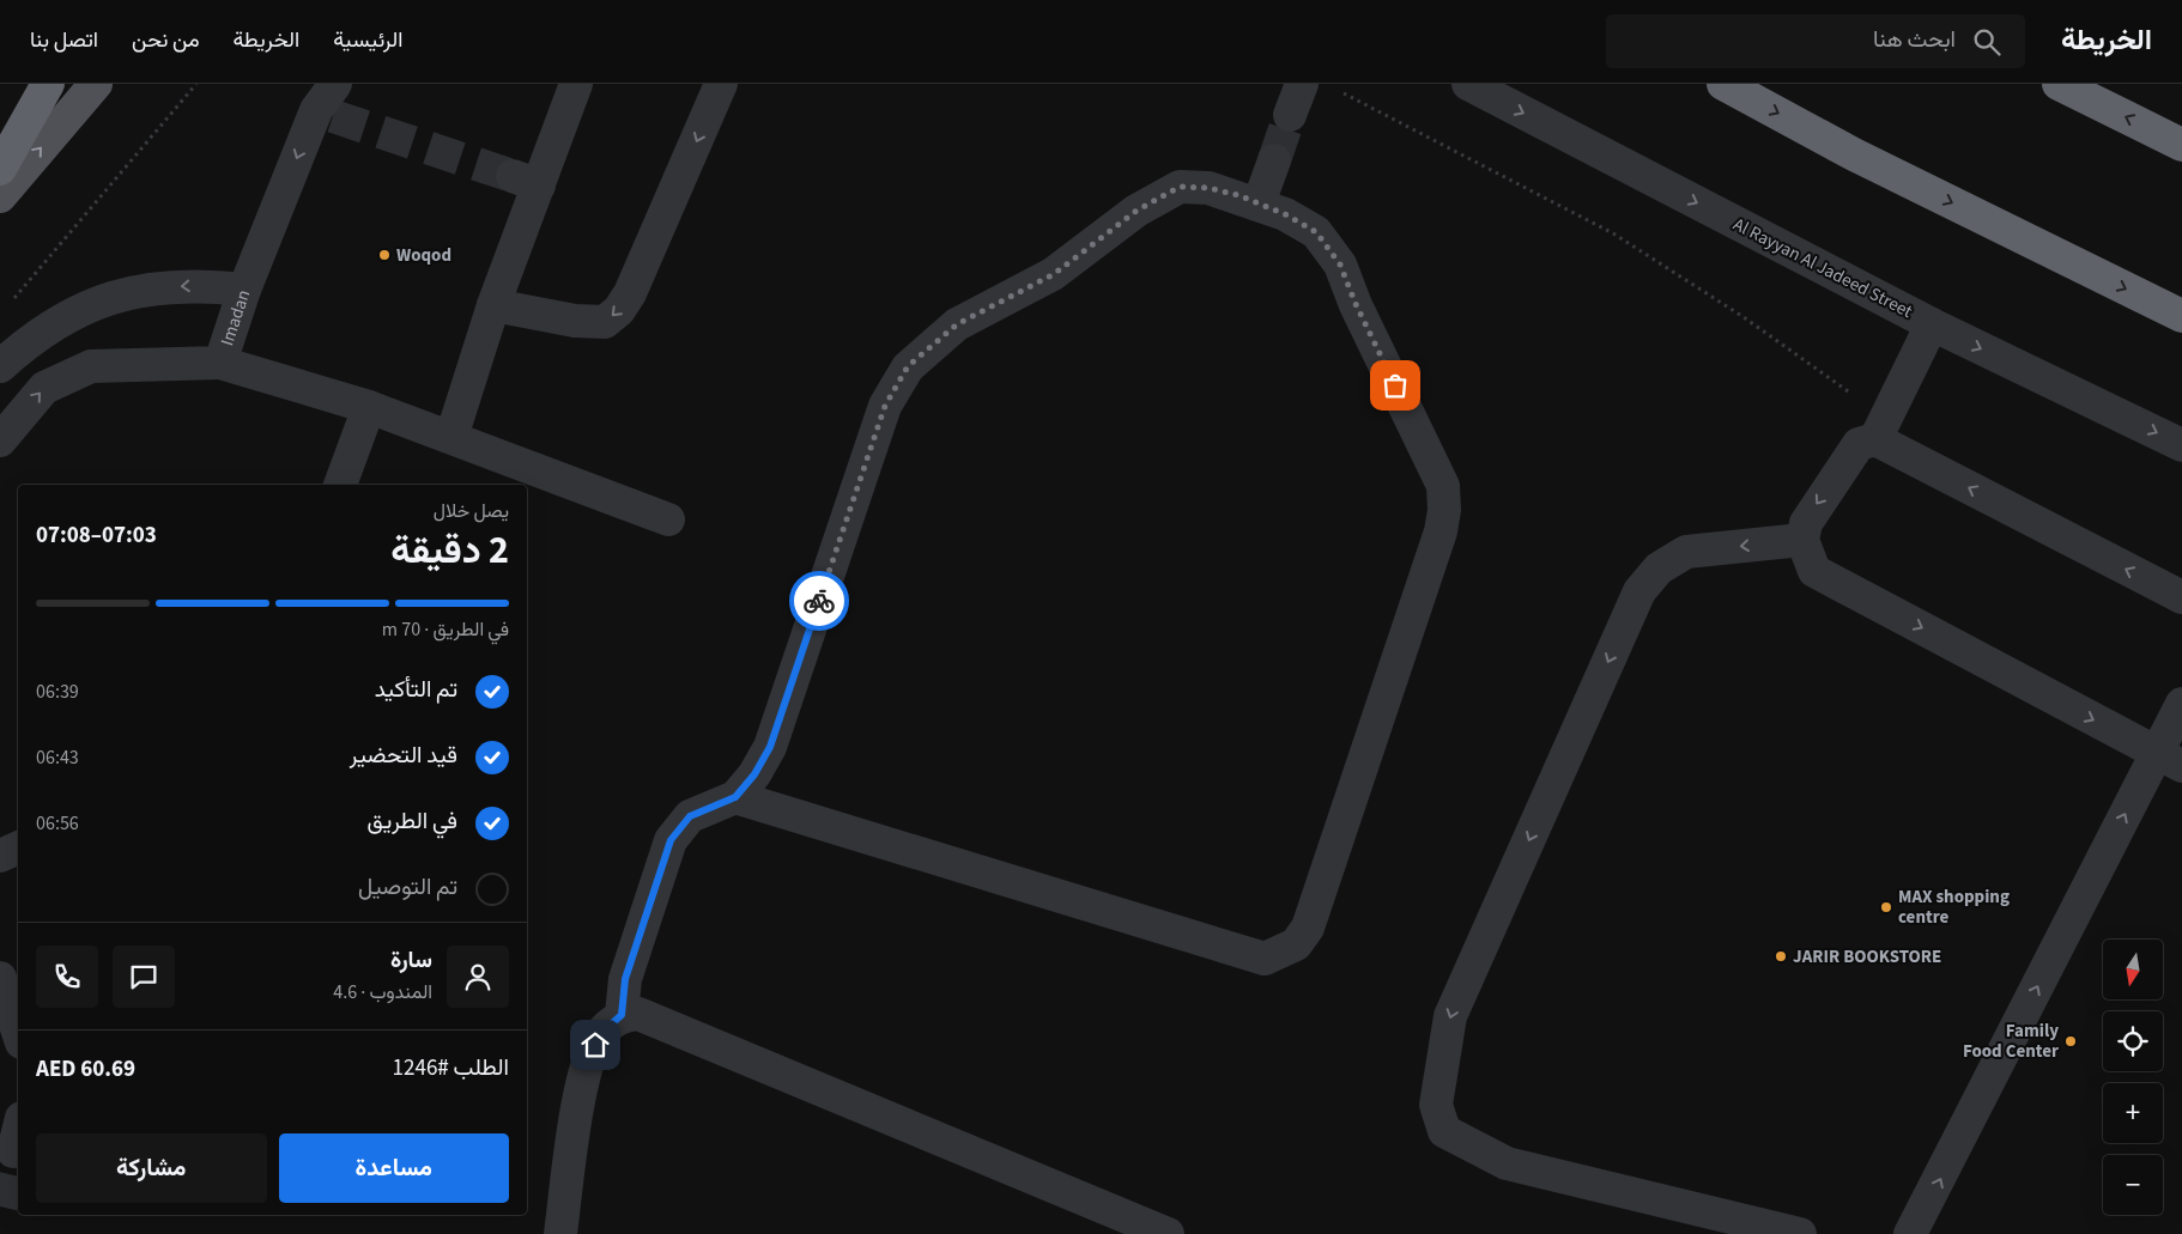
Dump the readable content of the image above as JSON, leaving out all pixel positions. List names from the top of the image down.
{
  "streets": {
    "street": ["Al Rayyan Al Jadeed Street", "Imadan"]
  },
  "places": [
    "Woqod",
    "MAX shopping centre",
    "JARIR BOOKSTORE",
    "Family Food Center"
  ],
  "north": "bottom",
  "page": {
    "header": "الخريطة",
    "search": "ابحث هنا",
    "nav": [
      "الرئيسية",
      "الخريطة",
      "من نحن",
      "اتصل بنا"
    ],
    "heading": ["2 دقيقة", "يصل خلال", "07:03–07:08"],
    "panel": [
      "سارة",
      "المندوب · 4.6",
      "الطلب #1246",
      "AED 60.69"
    ],
    "bar": "في الطريق · 70 m",
    "list": [
      ["تم التأكيد", "06:39"],
      ["قيد التحضير", "06:43"],
      ["في الطريق", "06:56"],
      "تم التوصيل"
    ],
    "map_buttons": ["+", "−"],
    "buttons": ["مساعدة", "مشاركة"]
  }
}
